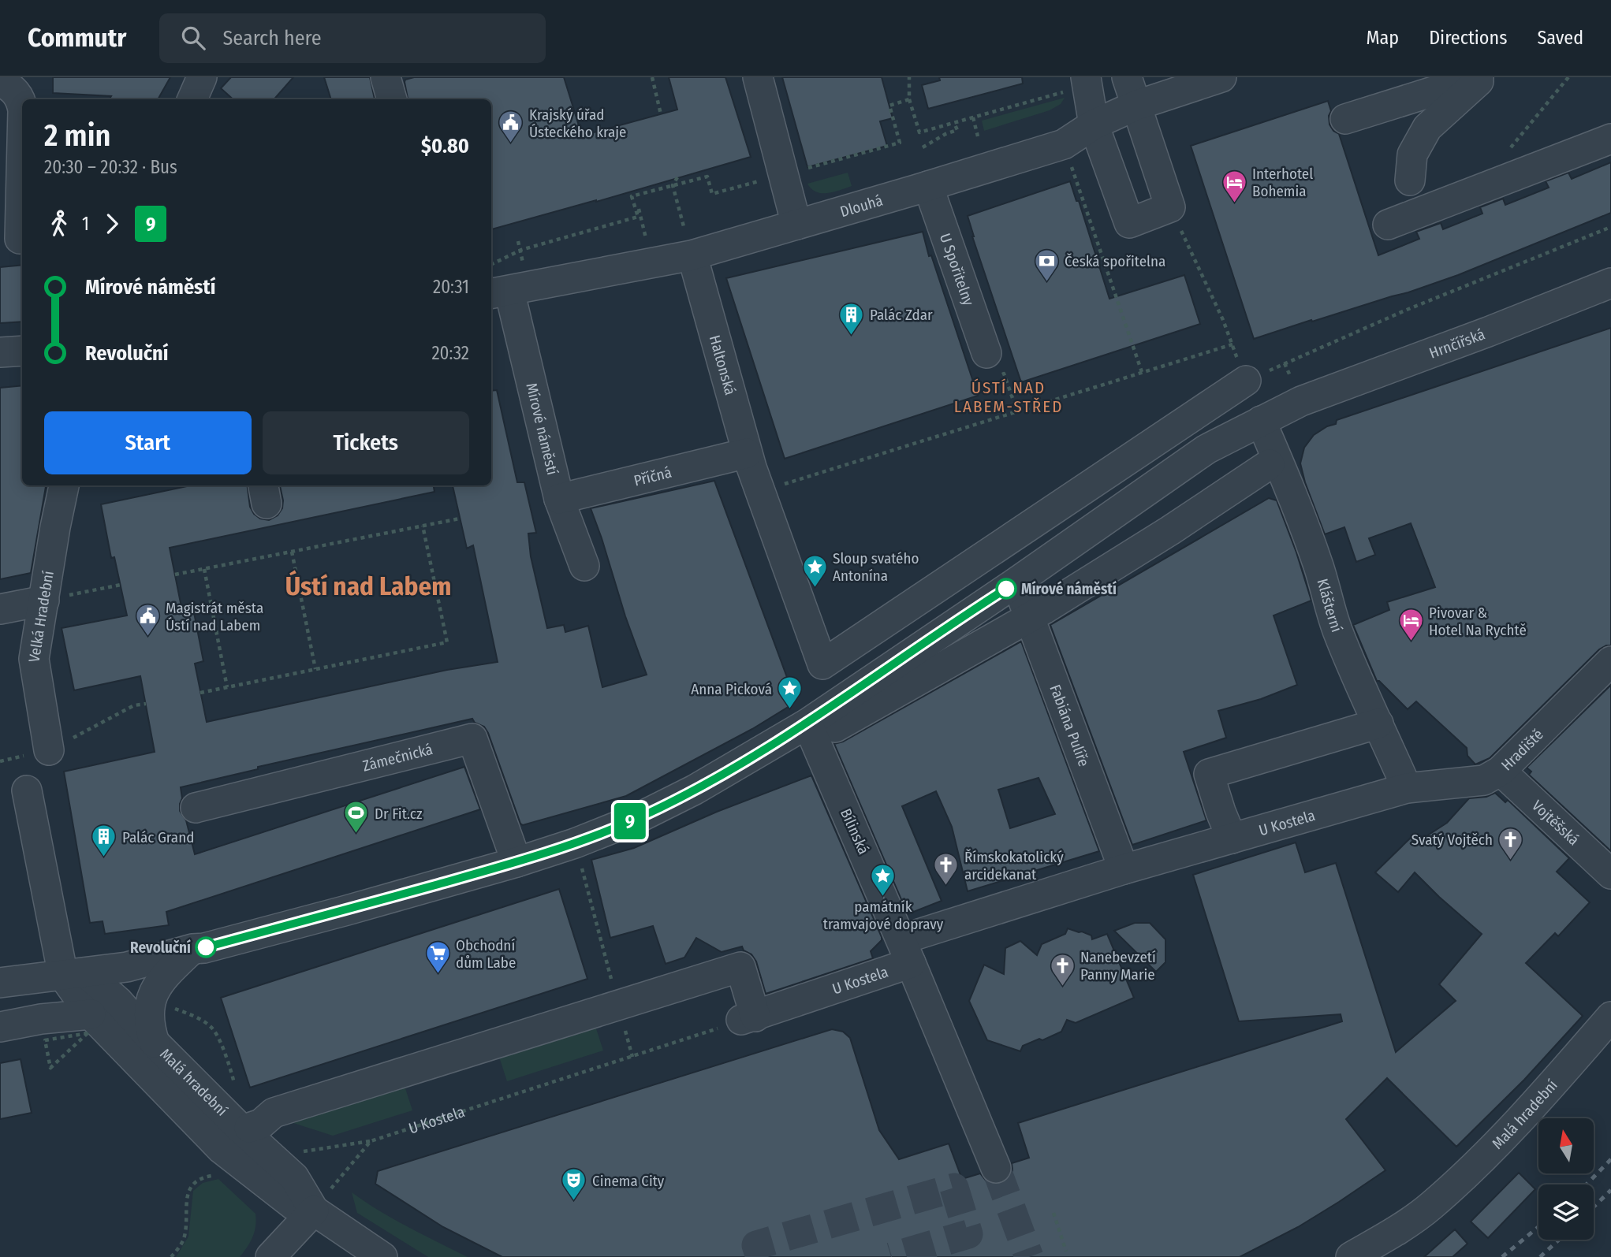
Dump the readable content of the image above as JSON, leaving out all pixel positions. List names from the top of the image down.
{
  "streets": {
    "street": [
      "Dlouhá",
      "U Spořitelny",
      "Hrnčířská",
      "Haltonská",
      "Mírové náměstí",
      "Příčná",
      "Klášterní",
      "Velká Hradební",
      "Fabiána Pulíře",
      "Hradiště",
      "Zámečnická",
      "U Kostela",
      "Vojtěšská",
      "Bílinská",
      "Malá hradební"
    ]
  },
  "crossings": [
    ["Dlouhá", "U Spořitelny"],
    ["Dlouhá", "Mírové náměstí"],
    ["Haltonská", "Příčná"],
    ["Mírové náměstí", "Příčná"],
    ["Klášterní", "Hradiště"],
    ["Klášterní", "U Kostela"],
    ["Fabiána Pulíře", "U Kostela"],
    ["Hradiště", "U Kostela"],
    ["Hradiště", "Vojtěšská"],
    ["U Kostela", "Bílinská"]
  ],
  "districts": ["ÚSTÍ NAD LABEM-STŘED", "Ústí nad Labem"],
  "places": {
    "public building": ["Krajský úřad Ústeckého kraje", "Magistrát města Ústí nad Labem"],
    "hotel": ["Interhotel Bohemia", "Pivovar & Hotel Na Rychtě"],
    "bank": ["Česká spořitelna"],
    "building": ["Palác Zdar", "Palác Grand"],
    "place": ["Sloup svatého Antonína", "Anna Picková", "památník tramvajové dopravy"],
    "other": ["Mírové náměstí", "Revoluční"],
    "sports": ["Dr Fit.cz"],
    "church": ["Svatý Vojtěch", "Římskokatolický arcidekanat", "Nanebevzetí Panny Marie"],
    "supermarket": ["Obchodní dům Labe"],
    "theatre": ["Cinema City"]
  },
  "lines": ["bus line 9"],
  "north": "top",
  "page": {
    "header": "Commutr",
    "search": "Search here",
    "nav": ["Map", "Directions", "Saved"],
    "on_map": "9",
    "heading": ["2 min", "20:30 – 20:32 · Bus", "$0.80"],
    "legs": ["1", "9"],
    "list": [
      {
        "name": "Mírové náměstí",
        "value": "20:31"
      },
      {
        "name": "Revoluční",
        "value": "20:32"
      }
    ],
    "buttons": ["Start", "Tickets"]
  }
}
